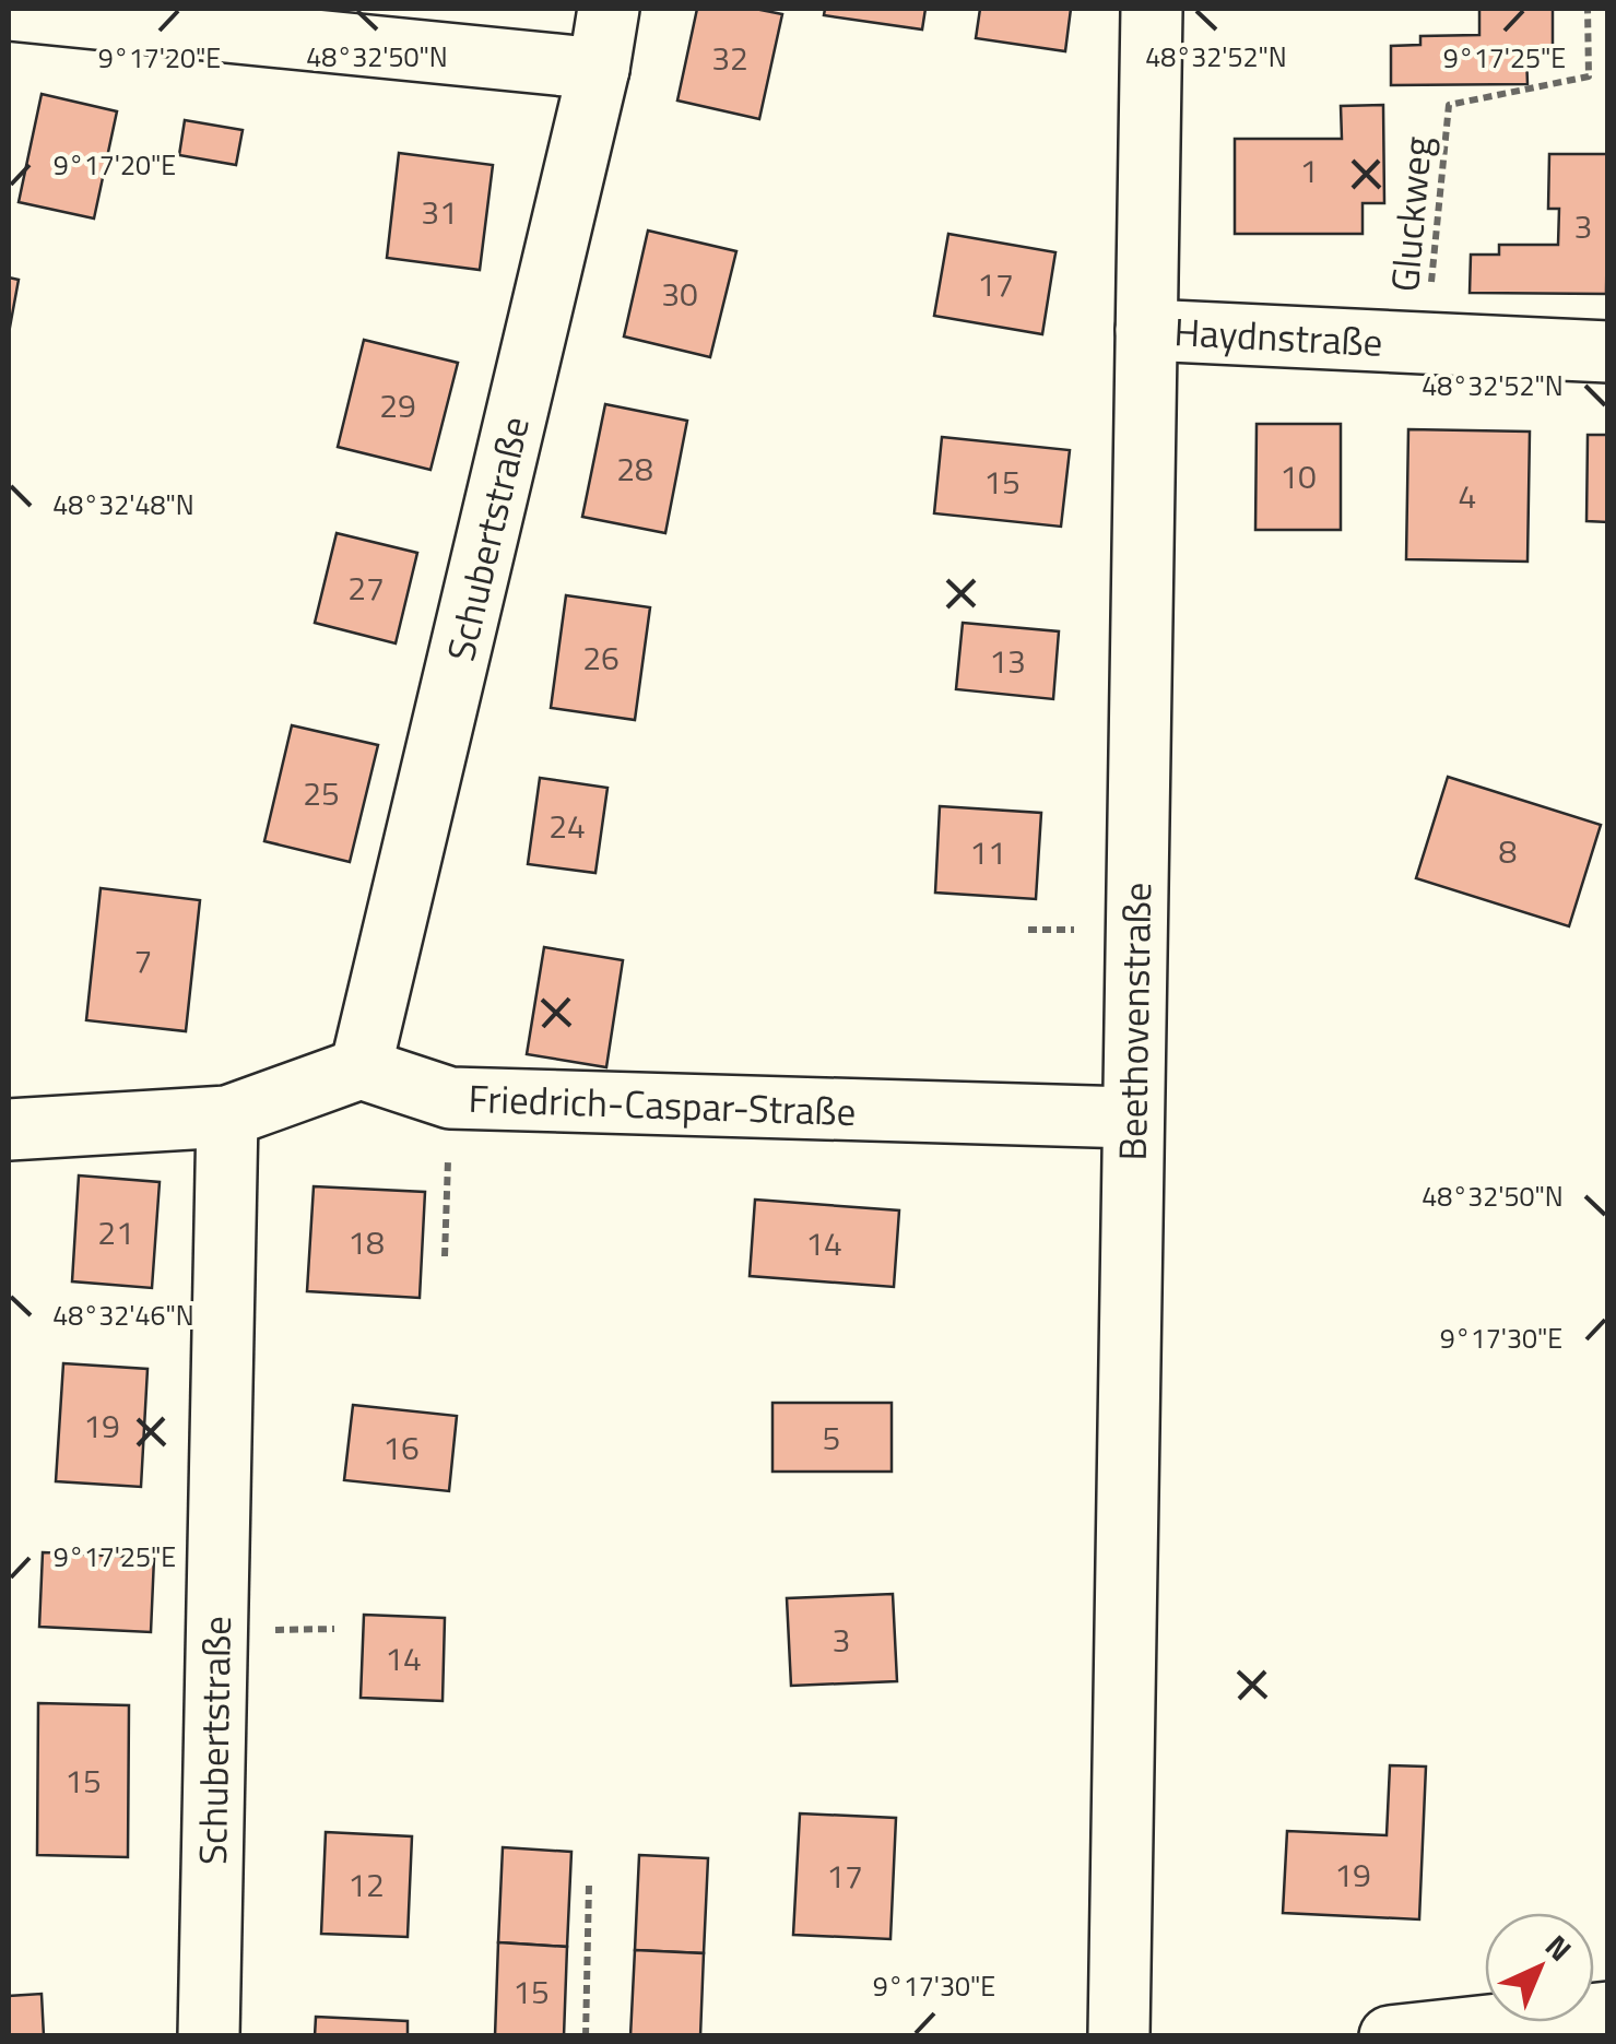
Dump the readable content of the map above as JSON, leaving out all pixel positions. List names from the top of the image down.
{
  "streets": {
    "street": [
      "Haydnstraße",
      "Schubertstraße",
      "Beethovenstraße",
      "Friedrich-Caspar-Straße"
    ],
    "path": ["Gluckweg"]
  },
  "crossings": [
    ["Gluckweg", "Haydnstraße"],
    ["Haydnstraße", "Beethovenstraße"],
    ["Schubertstraße", "Friedrich-Caspar-Straße"],
    ["Beethovenstraße", "Friedrich-Caspar-Straße"]
  ],
  "house_numbers": [
    "32",
    "1",
    "31",
    "3",
    "17",
    "30",
    "29",
    "28",
    "10",
    "15",
    "4",
    "27",
    "26",
    "13",
    "25",
    "24",
    "8",
    "11",
    "7",
    "21",
    "18",
    "14",
    "19",
    "5",
    "16",
    "3",
    "14",
    "15",
    "19",
    "17",
    "12",
    "15"
  ],
  "north": "top right",
  "coordinates": [
    "48°32'50\"N",
    "48°32'52\"N",
    "9°17'20\"E",
    "9°17'25\"E",
    "48°32'48\"N",
    "48°32'46\"N",
    "9°17'30\"E"
  ]
}
